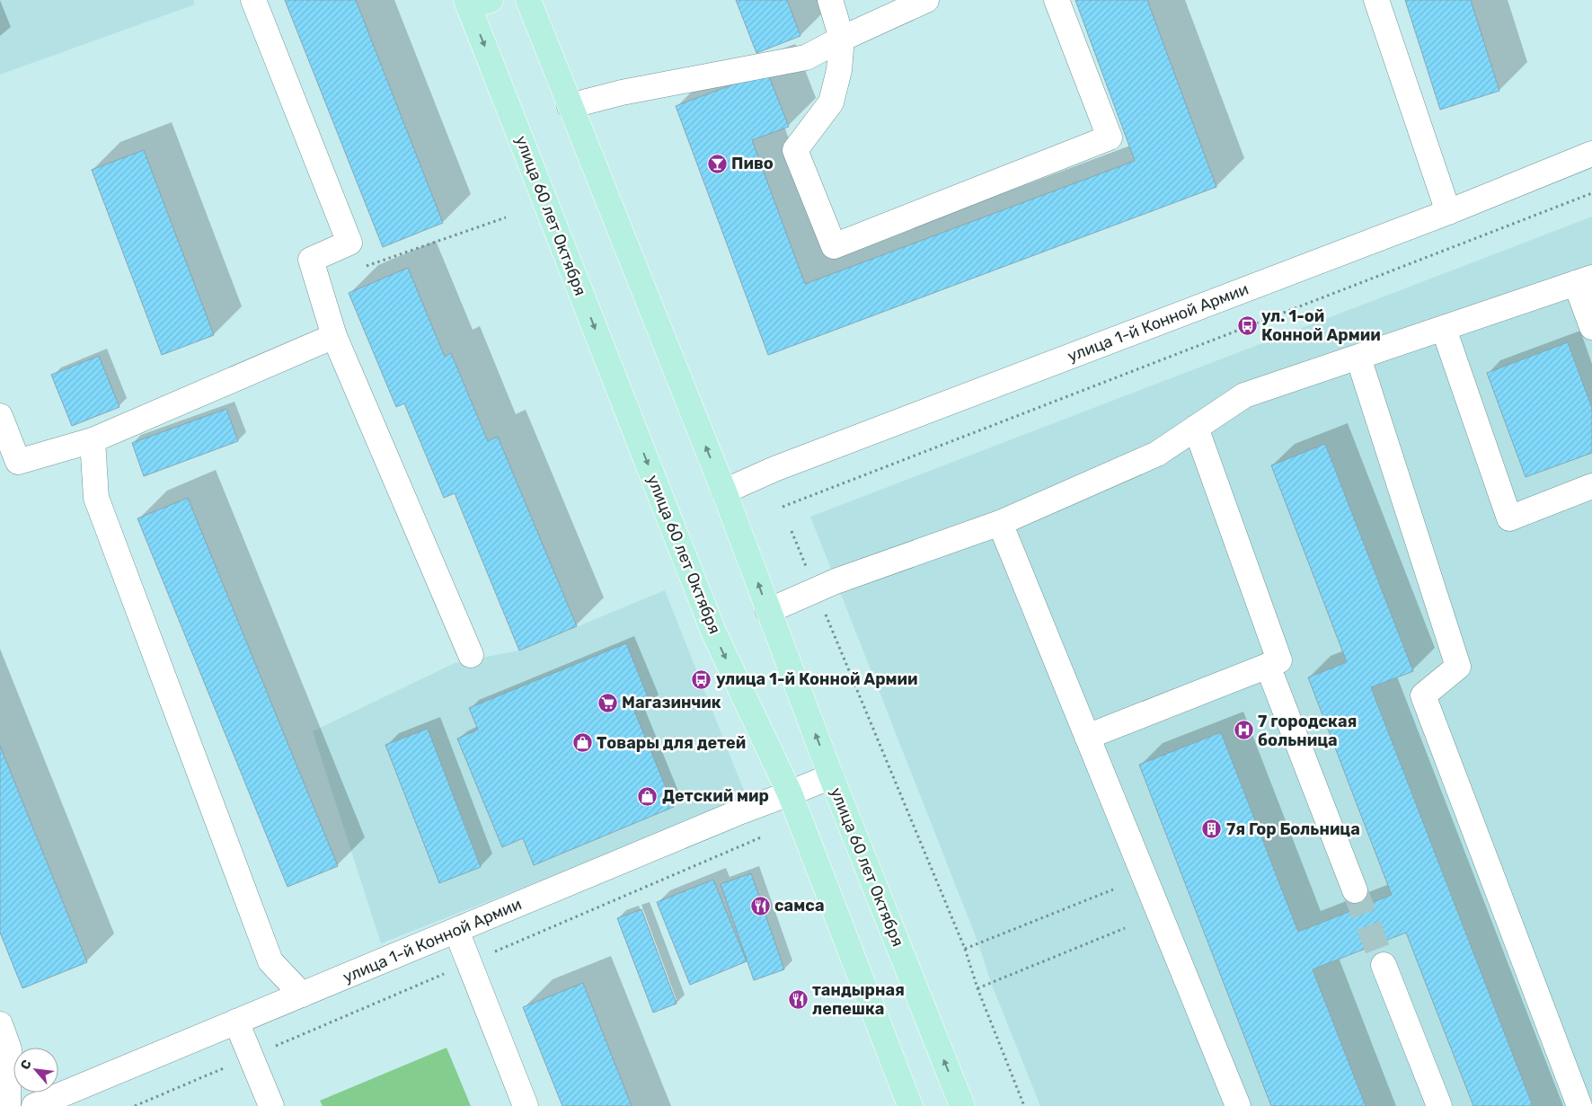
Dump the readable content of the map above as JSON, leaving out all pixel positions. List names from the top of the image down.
{
  "streets": {
    "main road": ["улица 60 лет Октября"],
    "street": ["улица 1-й Конной Армии"]
  },
  "crossings": [
    ["улица 60 лет Октября", "улица 1-й Конной Армии"]
  ],
  "places": {
    "bar": ["Пиво"],
    "bus stop": ["ул. 1-ой Конной Армии", "улица 1-й Конной Армии"],
    "supermarket": ["Магазинчик"],
    "hospital": ["7 городская больница"],
    "shop": ["Товары для детей", "Детский мир"],
    "building": ["7я Гор Больница"],
    "restaurant": ["самса", "тандырная лепешка"]
  },
  "north": "top left"
}
